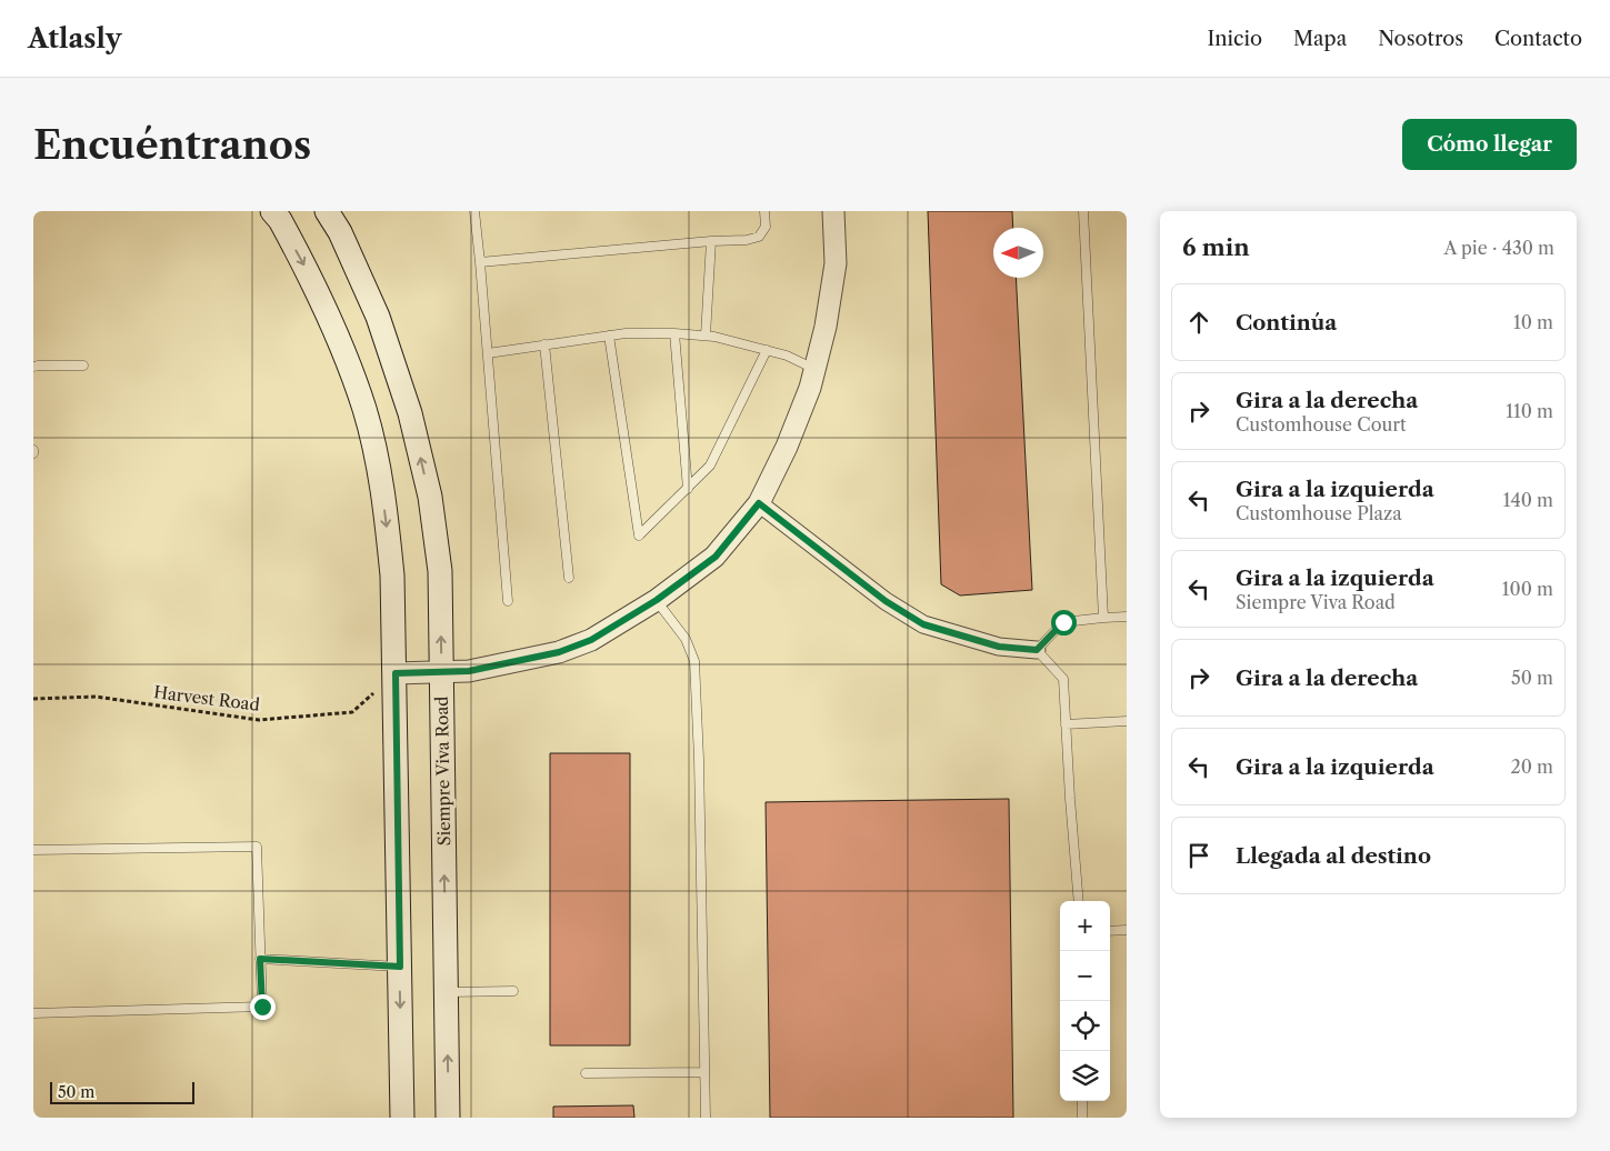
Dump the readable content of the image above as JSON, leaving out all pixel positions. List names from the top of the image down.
{
  "streets": {
    "main road": ["Siempre Viva Road"],
    "path": ["Harvest Road"]
  },
  "scale_bar": "50 m",
  "north": "left",
  "page": {
    "header": "Atlasly",
    "nav": [
      "Inicio",
      "Mapa",
      "Nosotros",
      "Contacto"
    ],
    "buttons": "Cómo llegar",
    "title": "Encuéntranos",
    "heading": ["6 min", "A pie · 430 m"],
    "list": [
      ["Continúa", "10 m"],
      ["Gira a la derecha", "Customhouse Court", "110 m"],
      ["Gira a la izquierda", "Customhouse Plaza", "140 m"],
      ["Gira a la izquierda", "Siempre Viva Road", "100 m"],
      ["Gira a la derecha", "50 m"],
      ["Gira a la izquierda", "20 m"],
      "Llegada al destino"
    ],
    "map_buttons": ["+", "−"],
    "scale": "50 m"
  }
}
